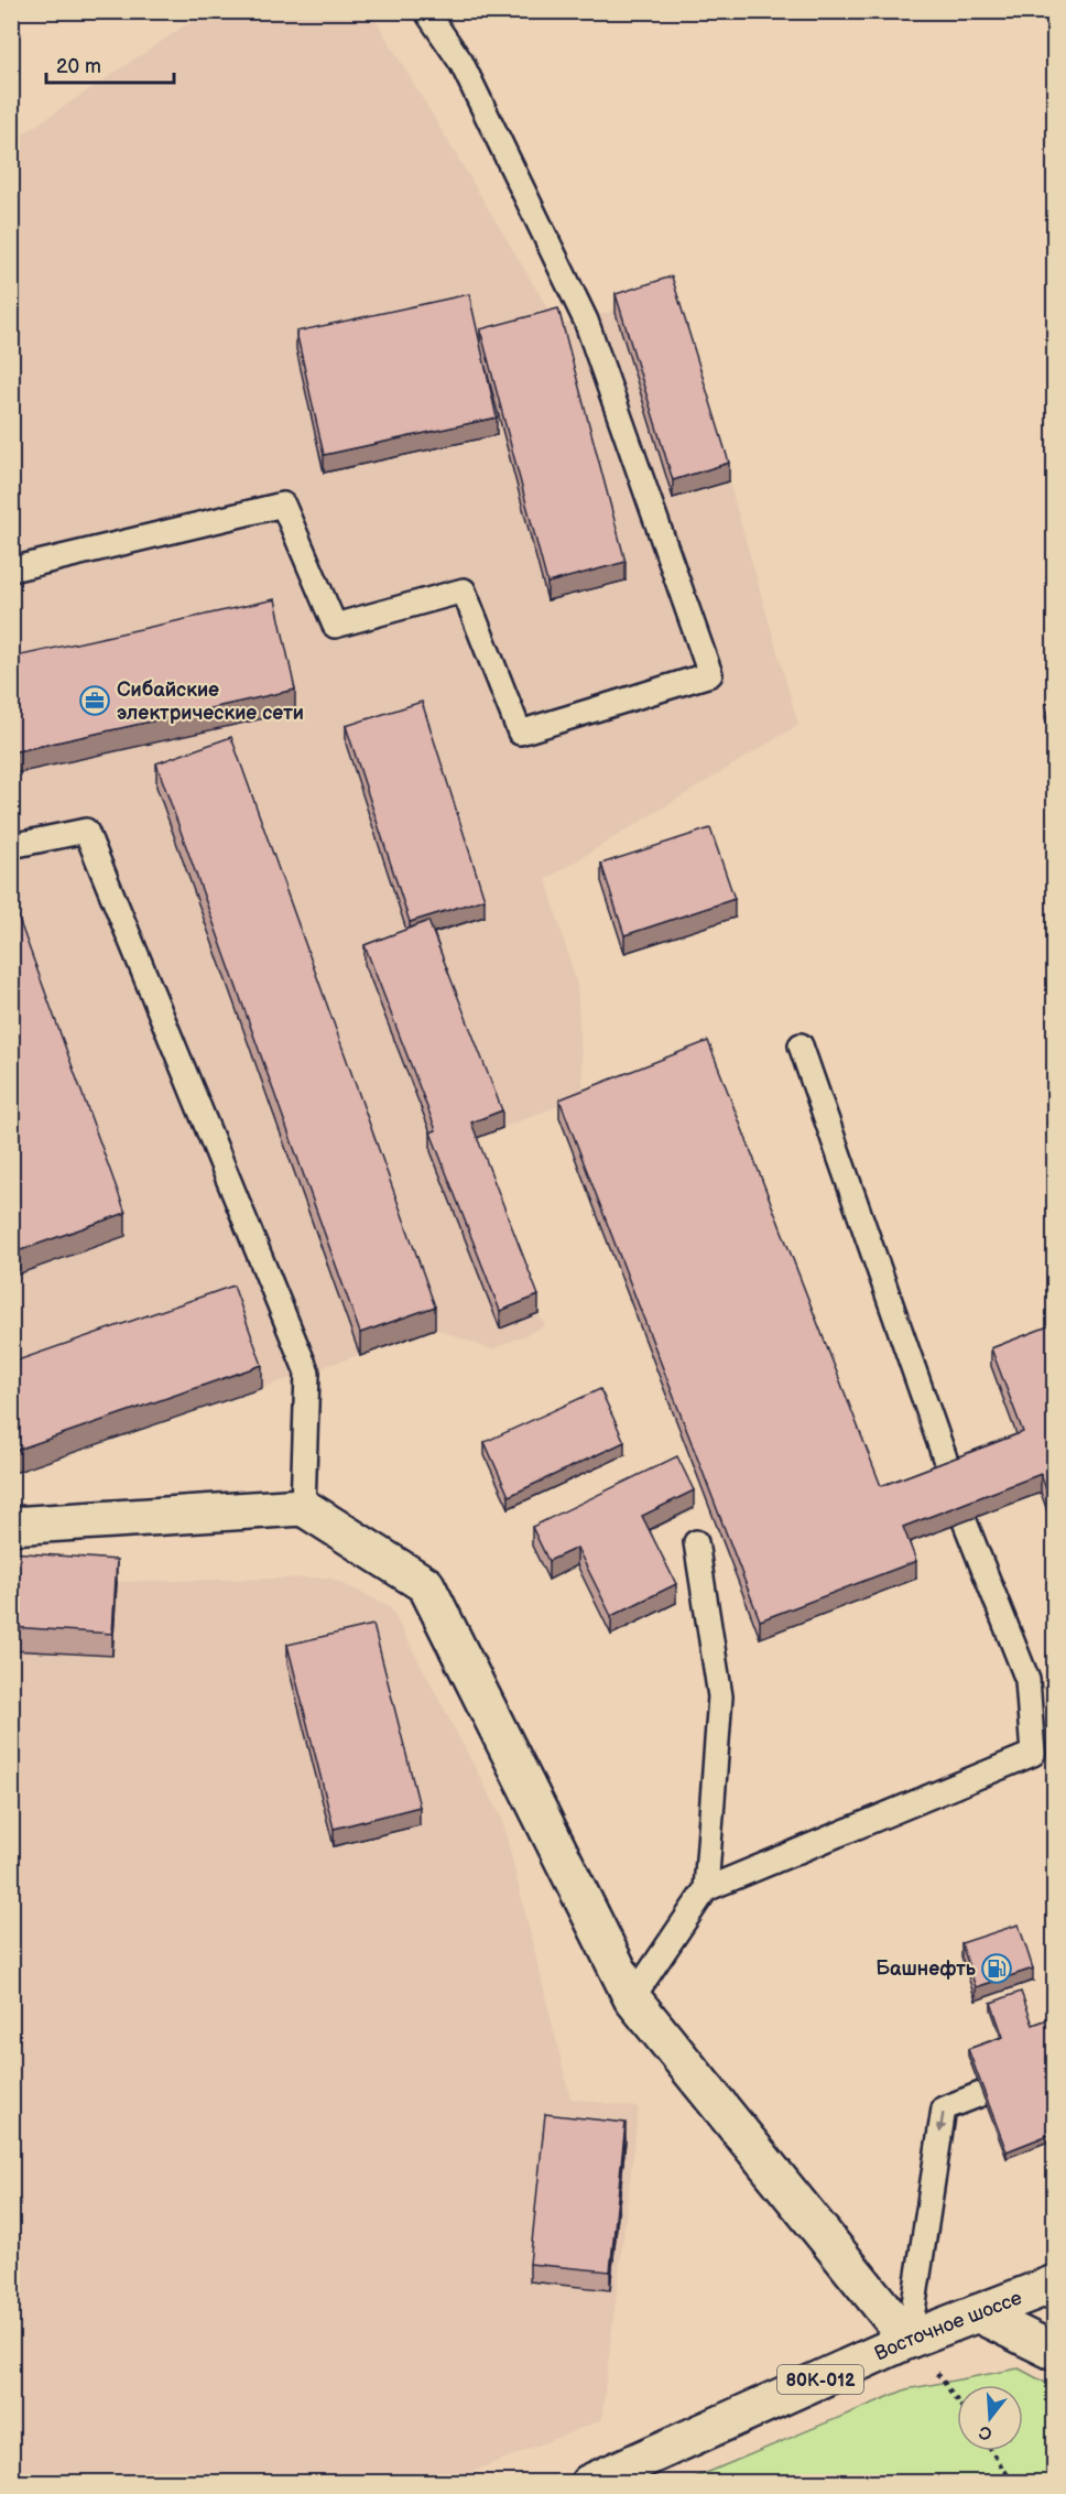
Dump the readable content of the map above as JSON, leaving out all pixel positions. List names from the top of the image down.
{
  "streets": {
    "street": ["Восточное шоссе", "80К-012"]
  },
  "places": {
    "office": ["Сибайские электрические сети"],
    "fuel station": ["Башнефть"]
  },
  "scale_bar": "20 m",
  "north": "bottom"
}
